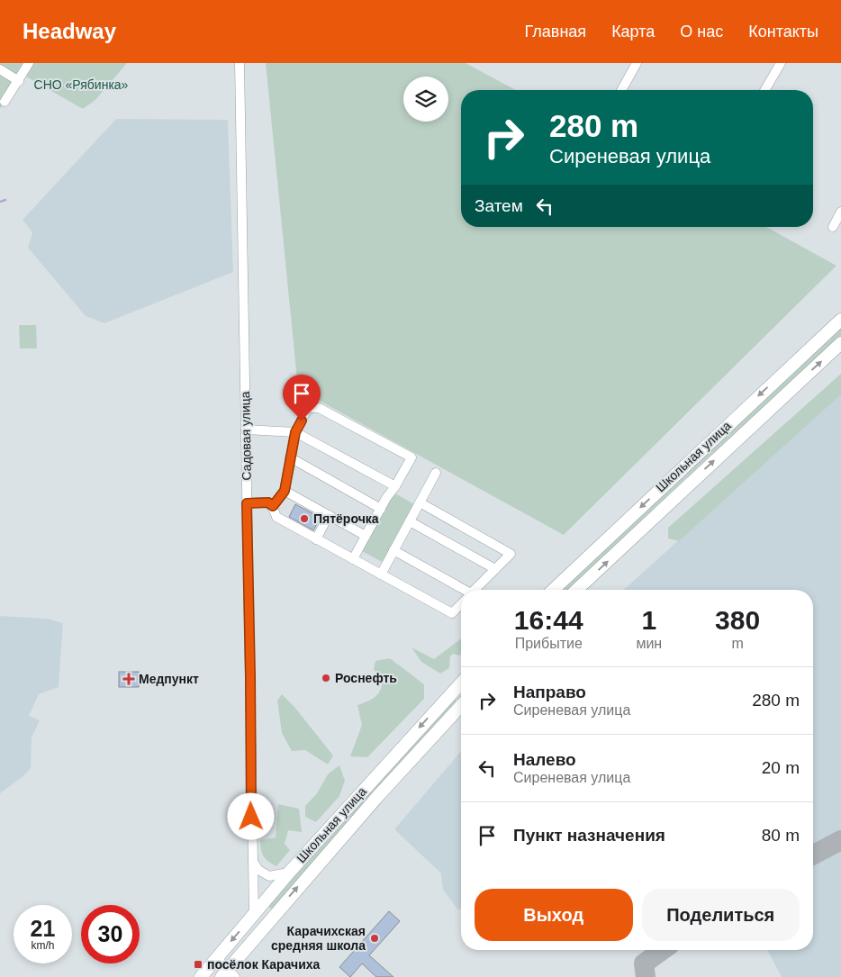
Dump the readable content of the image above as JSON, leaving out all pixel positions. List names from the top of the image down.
{
  "streets": {
    "main road": ["Школьная улица"],
    "street": ["Садовая улица"]
  },
  "crossings": [
    ["Садовая улица", "Школьная улица"]
  ],
  "parks": ["СНО «Рябинка»"],
  "places": {
    "other": ["Пятёрочка", "Роснефть", "Карачихская средняя школа"],
    "health": ["Медпункт"],
    "transit": ["посёлок Карачиха"]
  },
  "page": {
    "header": "Headway",
    "nav": [
      "Главная",
      "Карта",
      "О нас",
      "Контакты"
    ],
    "turn": ["280 m", "Сиреневая улица"],
    "then": "Затем",
    "eta": [
      "16:44",
      "Прибытие",
      "1",
      "мин",
      "380",
      "m"
    ],
    "list": [
      {
        "name": "Направо",
        "note": "Сиреневая улица",
        "value": "280 m"
      },
      {
        "name": "Налево",
        "note": "Сиреневая улица",
        "value": "20 m"
      },
      {
        "name": "Пункт назначения",
        "value": "80 m"
      }
    ],
    "buttons": ["Выход", "Поделиться"],
    "speed": "21 km/h",
    "limit": "30"
  }
}
